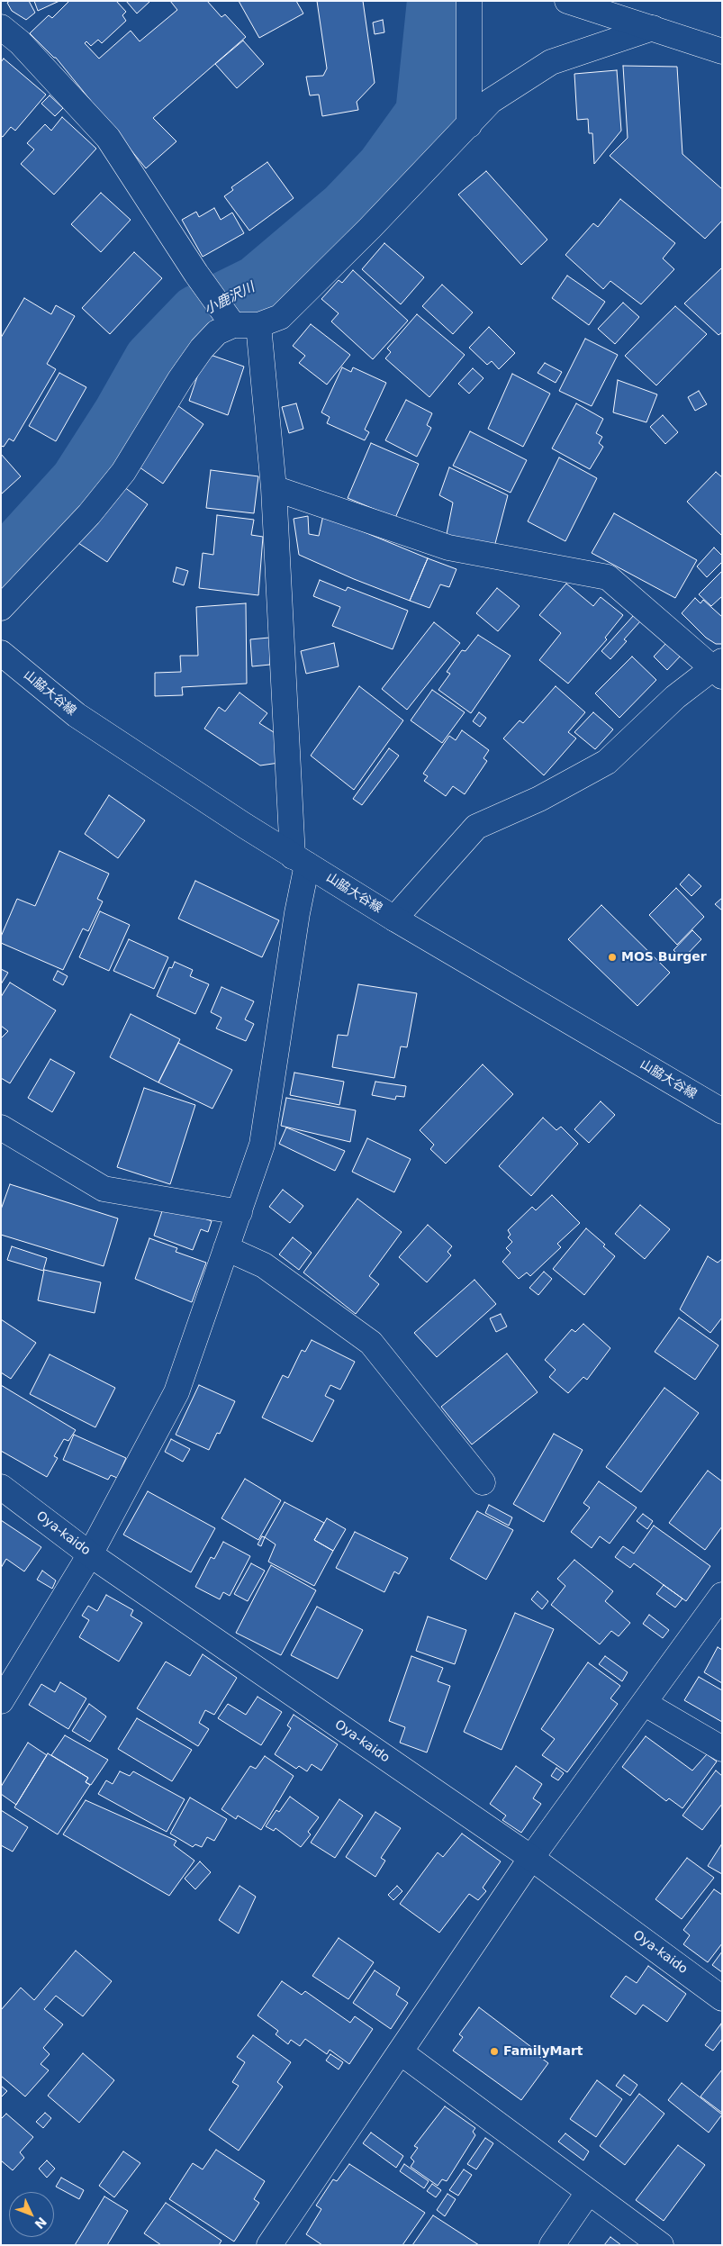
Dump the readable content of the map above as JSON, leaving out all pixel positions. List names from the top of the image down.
{
  "streets": {
    "street": ["山脇大谷線", "Oya-kaido"]
  },
  "water": ["小鹿沢川"],
  "places": ["MOS Burger", "FamilyMart"],
  "north": "bottom right"
}
